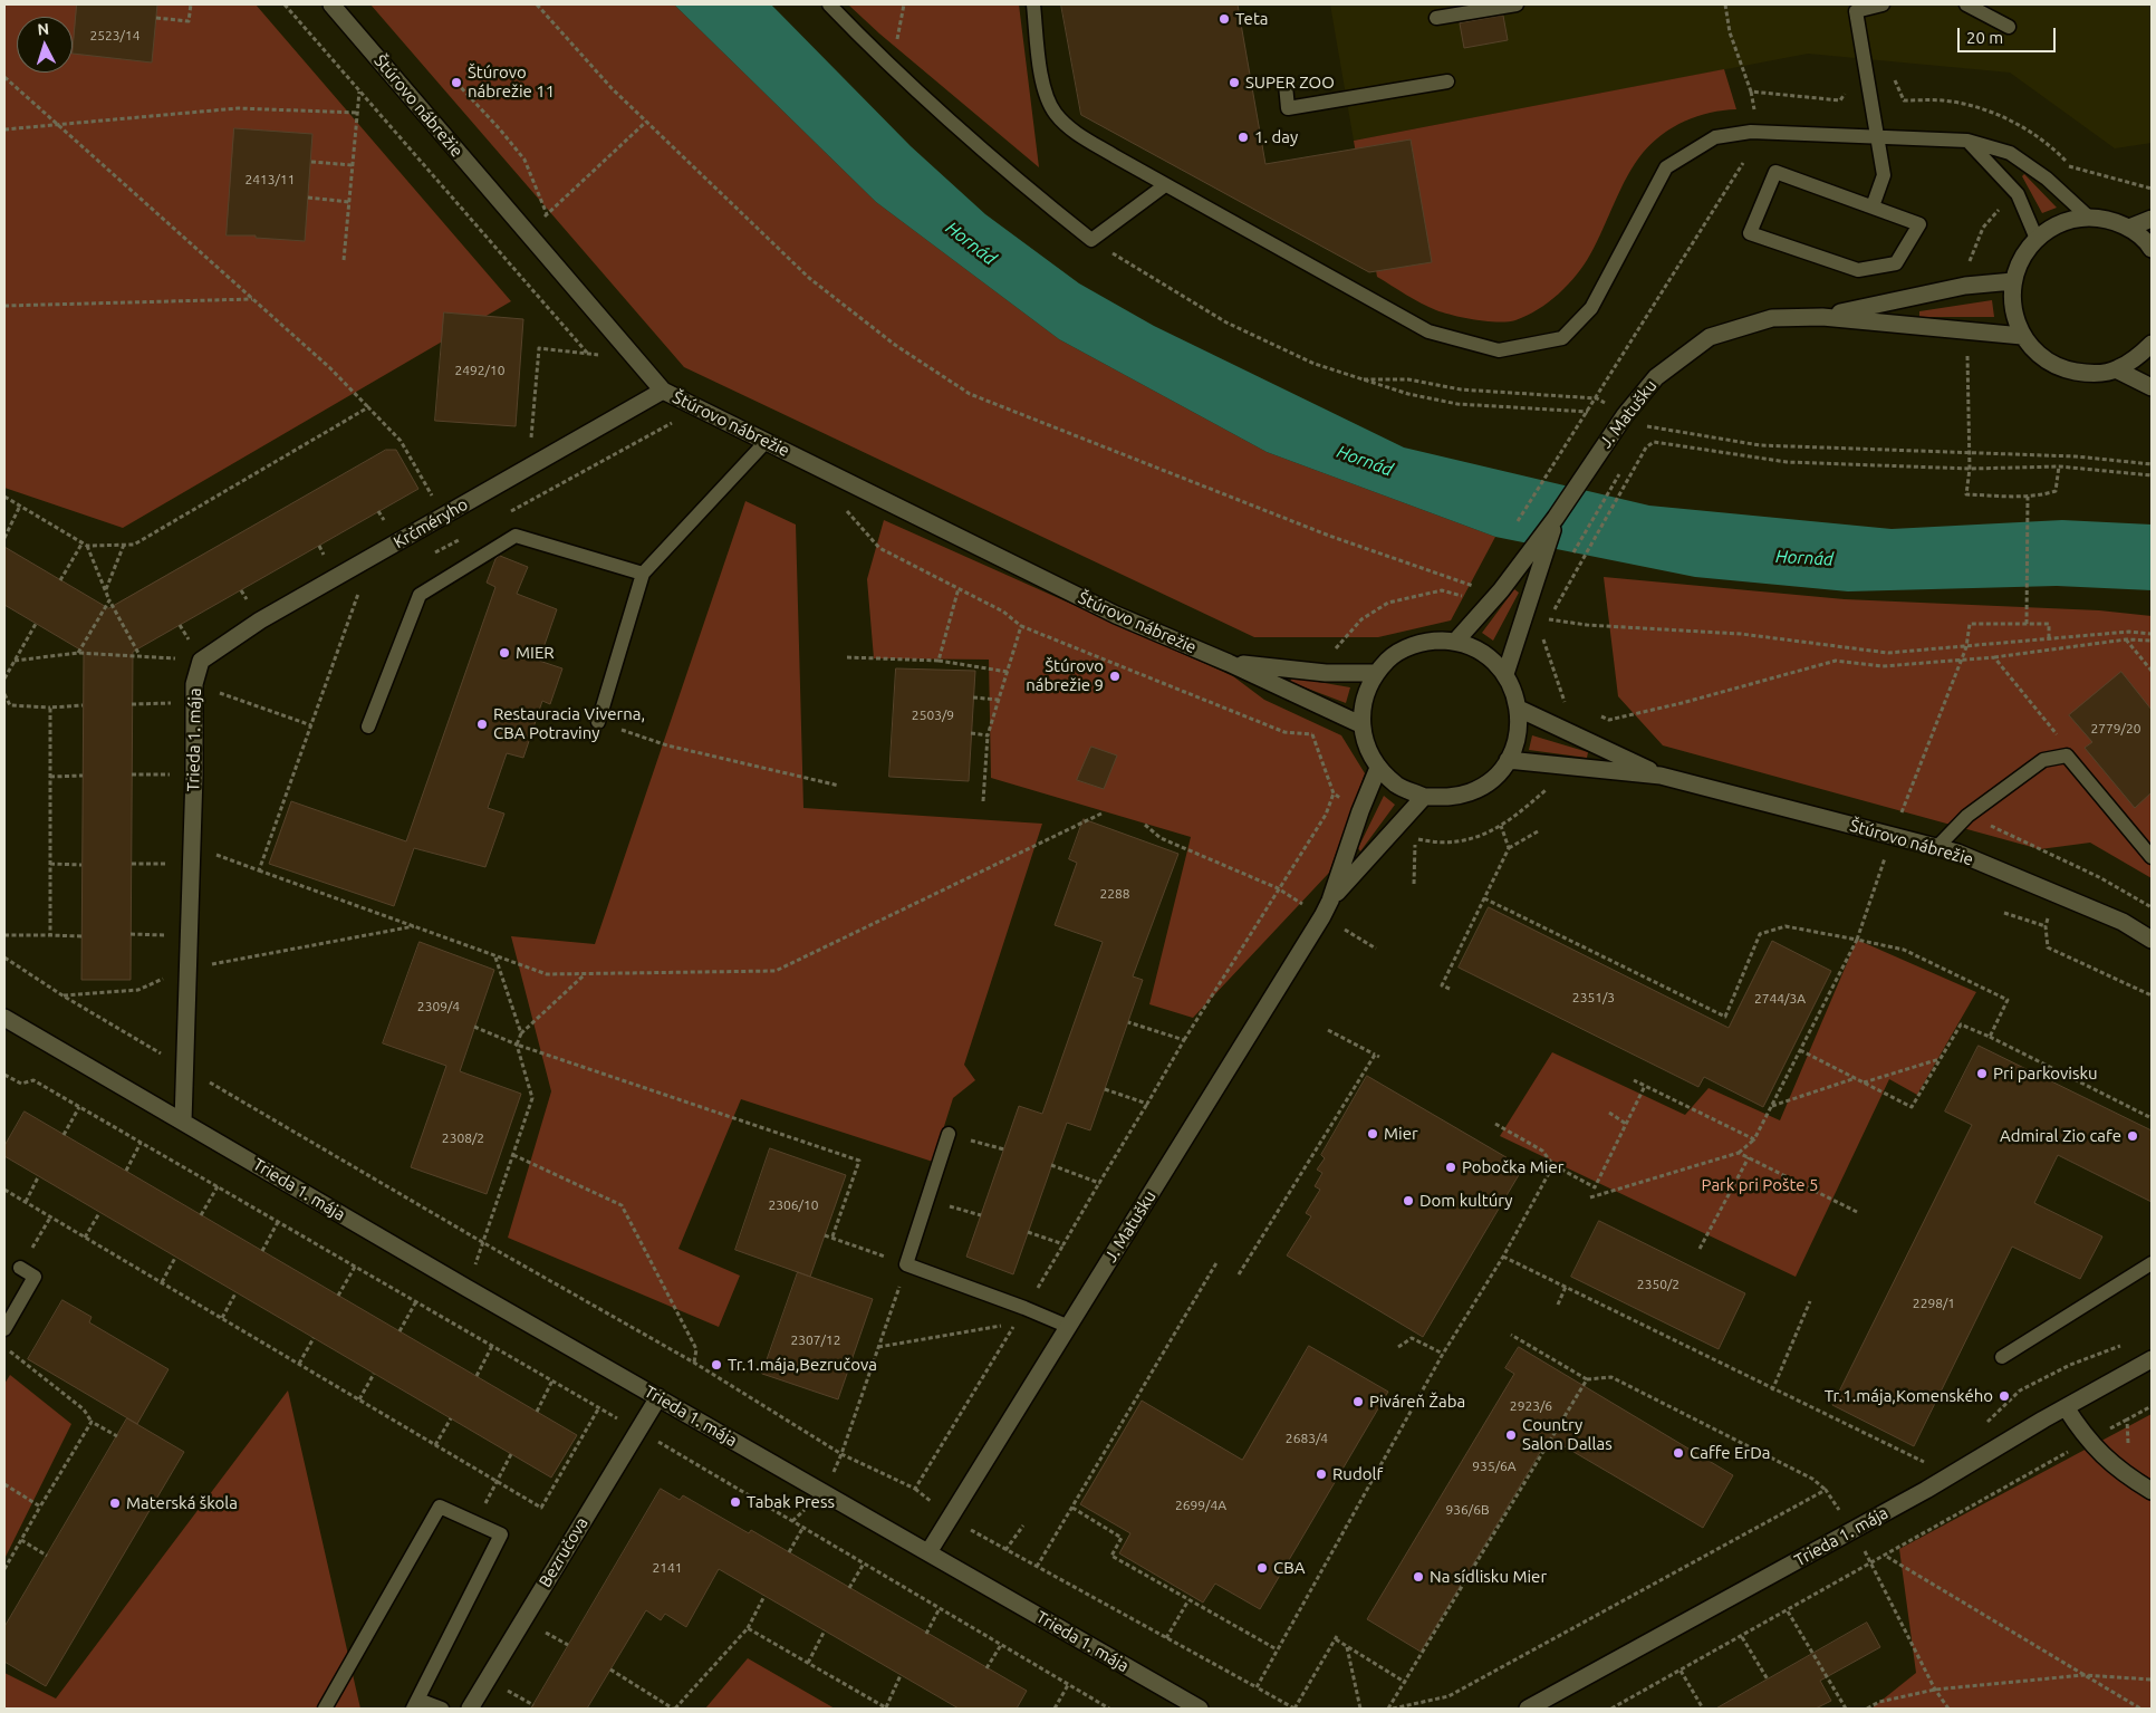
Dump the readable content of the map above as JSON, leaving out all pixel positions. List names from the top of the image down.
{
  "streets": {
    "street": [
      "Štúrovo nábrežie",
      "J. Matušku",
      "Krčméryho",
      "Trieda 1. mája",
      "Bezručova"
    ]
  },
  "crossings": [
    ["Štúrovo nábrežie", "Krčméryho"],
    ["J. Matušku", "Trieda 1. mája"],
    ["Krčméryho", "Trieda 1. mája"],
    ["Trieda 1. mája", "Bezručova"]
  ],
  "water": ["Hornád"],
  "parks": ["Park pri Pošte 5"],
  "places": [
    "Teta",
    "Štúrovo nábrežie 11",
    "SUPER ZOO",
    "1. day",
    "MIER",
    "Štúrovo nábrežie 9",
    "Restauracia Viverna, CBA Potraviny",
    "Pri parkovisku",
    "Mier",
    "Admiral Zio cafe",
    "Pobočka Mier",
    "Dom kultúry",
    "Tr.1.mája,Bezručova",
    "Tr.1.mája,Komenského",
    "Piváreň Žaba",
    "Country Salon Dallas",
    "Caffe ErDa",
    "Rudolf",
    "Tabak Press",
    "Materská škola",
    "CBA",
    "Na sídlisku Mier"
  ],
  "house_numbers": [
    "2523/14",
    "2413/11",
    "2492/10",
    "2503/9",
    "2779/20",
    "2288",
    "2351/3",
    "2744/3A",
    "2309/4",
    "2308/2",
    "2306/10",
    "2350/2",
    "2298/1",
    "2307/12",
    "2923/6",
    "2683/4",
    "935/6A",
    "2699/4A",
    "936/6B",
    "2141"
  ],
  "scale_bar": "20 m",
  "north": "top"
}
